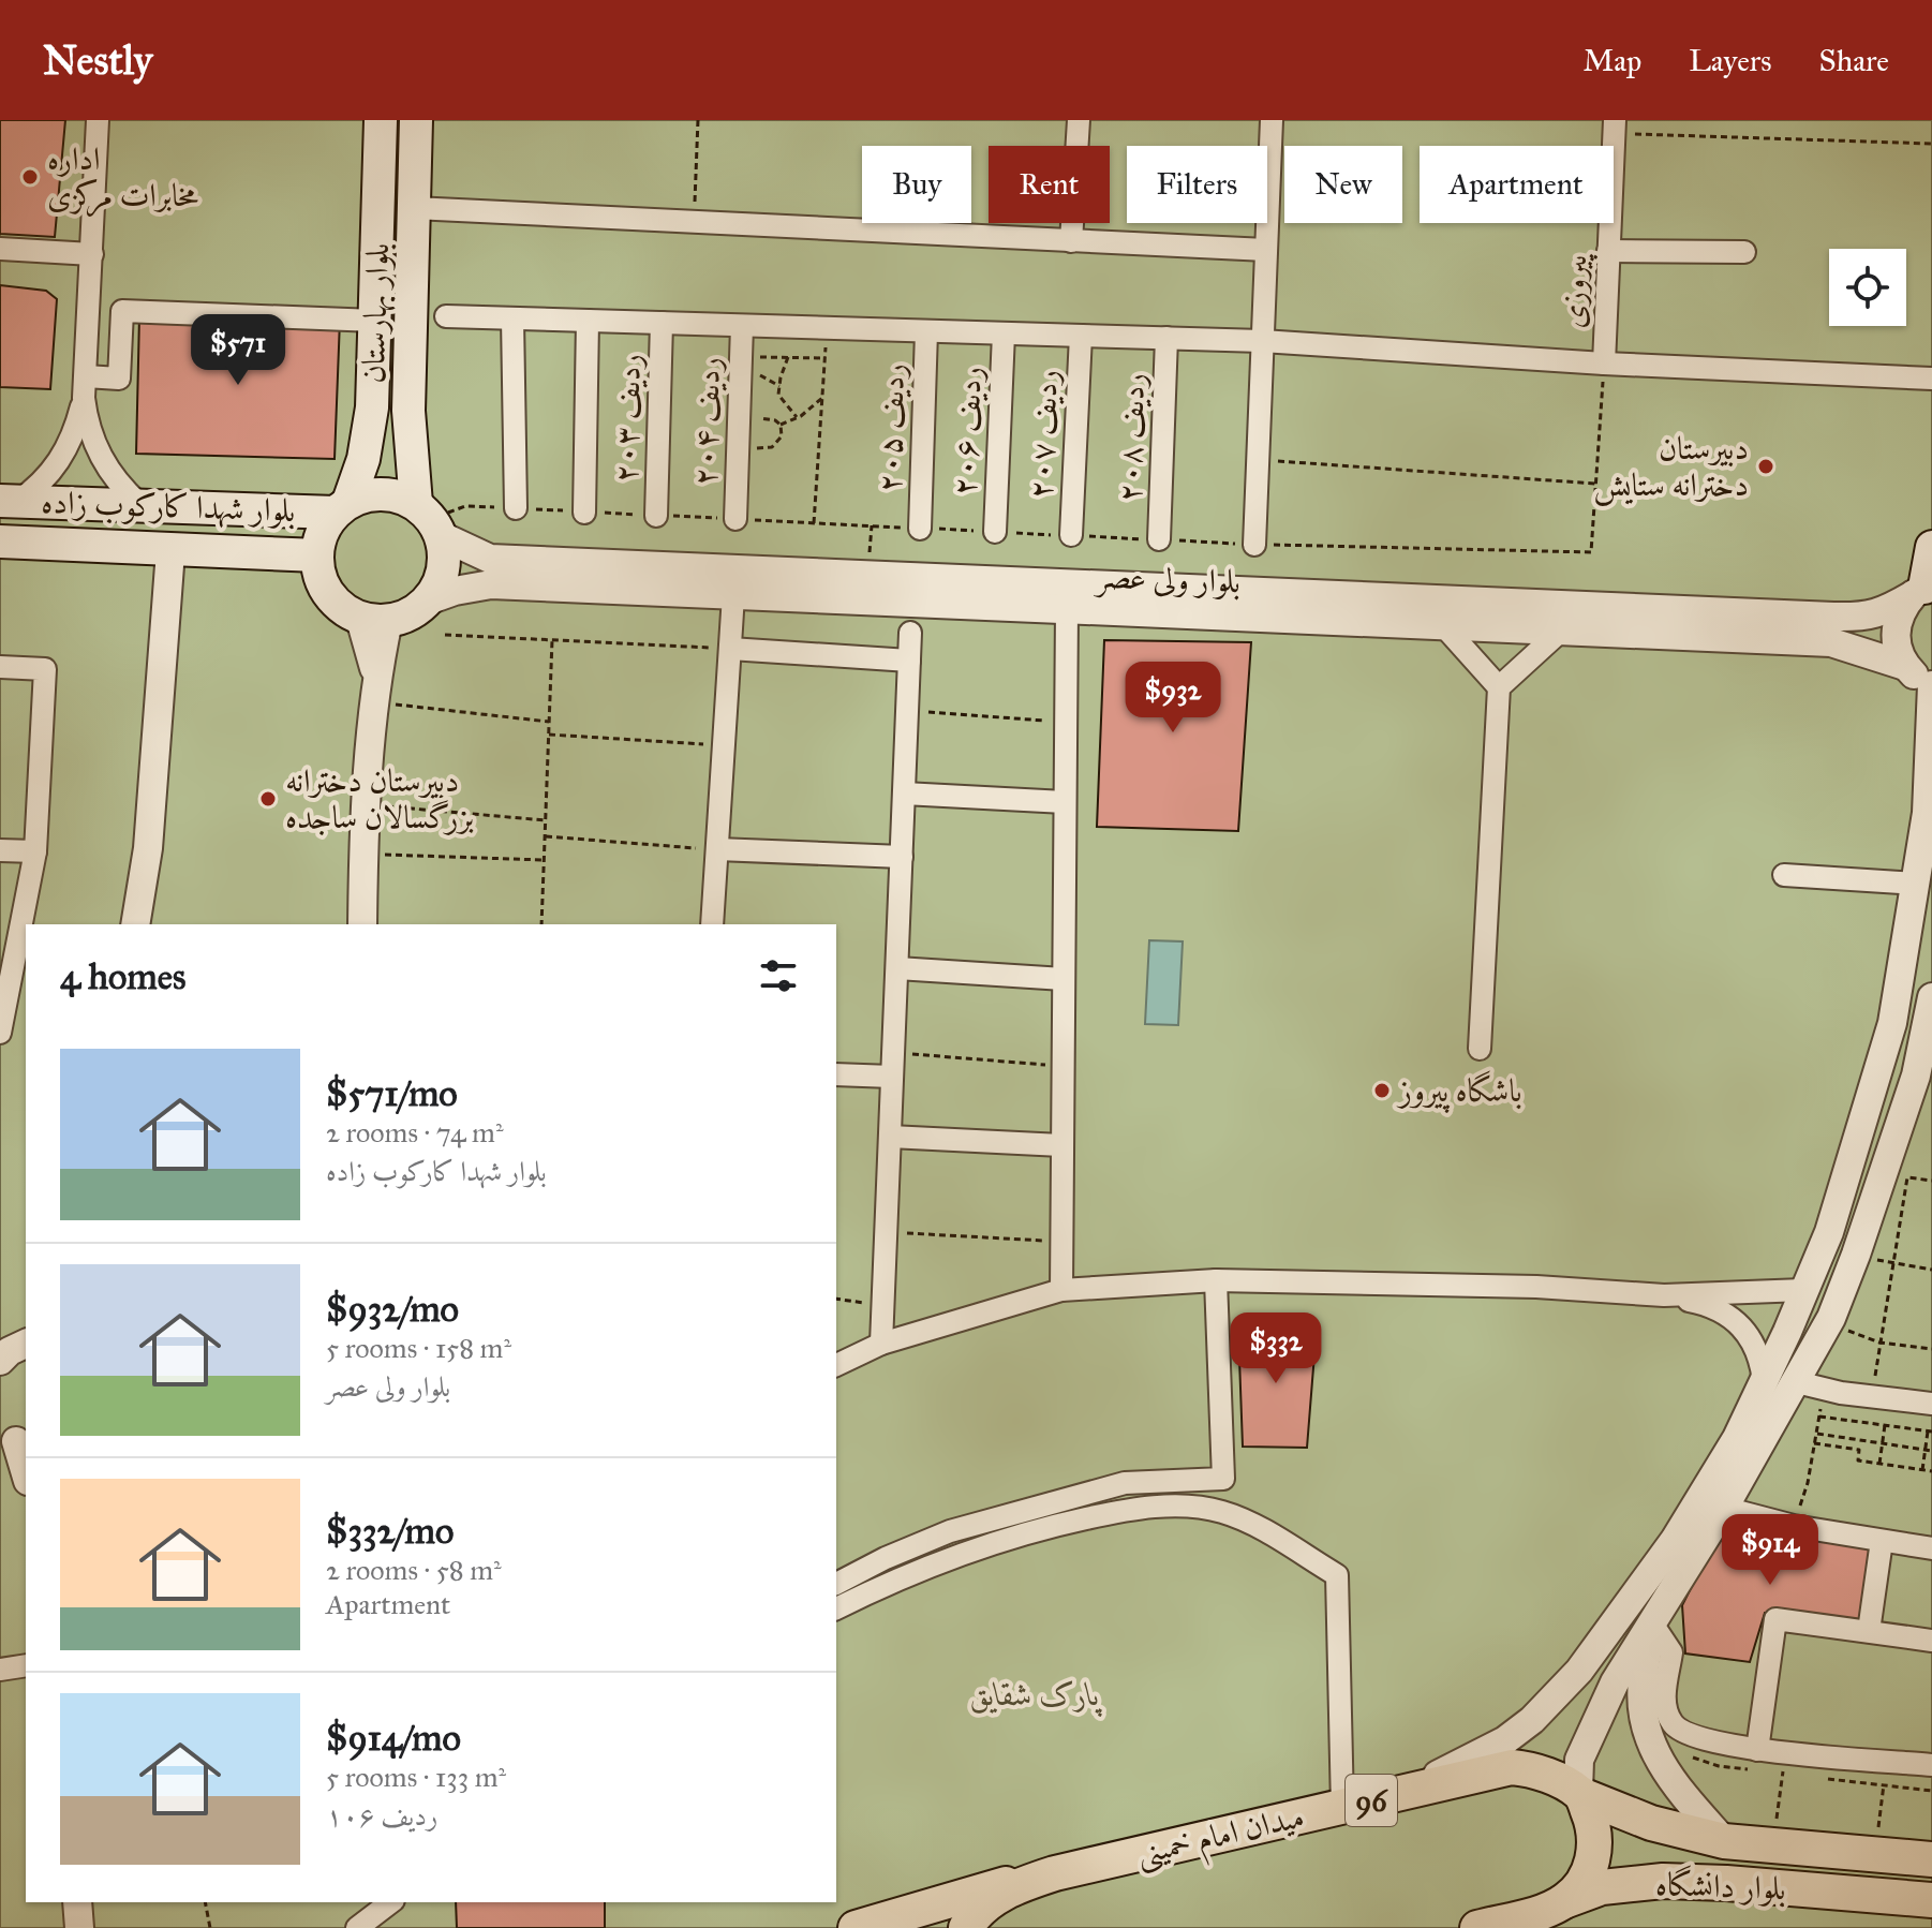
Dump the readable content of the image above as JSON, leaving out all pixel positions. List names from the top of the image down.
{
  "streets": {
    "main road": [
      "بلوار بهارستان",
      "بلوار شهدا کارکوب زاده",
      "96",
      "میدان امام خمینی",
      "بلوار دانشگاه"
    ],
    "street": [
      "پیروزی",
      "ردیف ۲۰۳",
      "ردیف ۲۰۴",
      "ردیف ۲۰۵",
      "ردیف ۲۰۶",
      "ردیف ۲۰۷",
      "ردیف ۲۰۸",
      "بلوار ولی عصر"
    ]
  },
  "crossings": [
    ["بلوار بهارستان", "بلوار شهدا کارکوب زاده"],
    ["بلوار بهارستان", "بلوار ولی عصر"],
    ["بلوار شهدا کارکوب زاده", "بلوار ولی عصر"],
    ["میدان امام خمینی", "بلوار دانشگاه"]
  ],
  "parks": ["پارک شقایق"],
  "places": [
    "اداره مخابرات مرکزی",
    "دبیرستان دخترانه ستایش",
    "دبیرستان دخترانه بزرگسالان ساجده",
    "باشگاه پیروز"
  ],
  "page": {
    "header": "Nestly",
    "nav": ["Map", "Layers", "Share"],
    "chip": [
      "Buy",
      "Rent",
      "Filters",
      "New",
      "Apartment"
    ],
    "price": [
      "$571",
      "$932",
      "$332",
      "$914"
    ],
    "heading": "4 homes",
    "list": [
      {
        "name": "$571/mo",
        "note": "2 rooms · 74 m² · بلوار شهدا کارکوب زاده"
      },
      {
        "name": "$932/mo",
        "note": "5 rooms · 158 m² · بلوار ولی عصر"
      },
      {
        "name": "$332/mo",
        "note": "2 rooms · 58 m² · Apartment"
      },
      {
        "name": "$914/mo",
        "note": "5 rooms · 133 m² · ردیف ۱۰۶"
      }
    ]
  }
}
